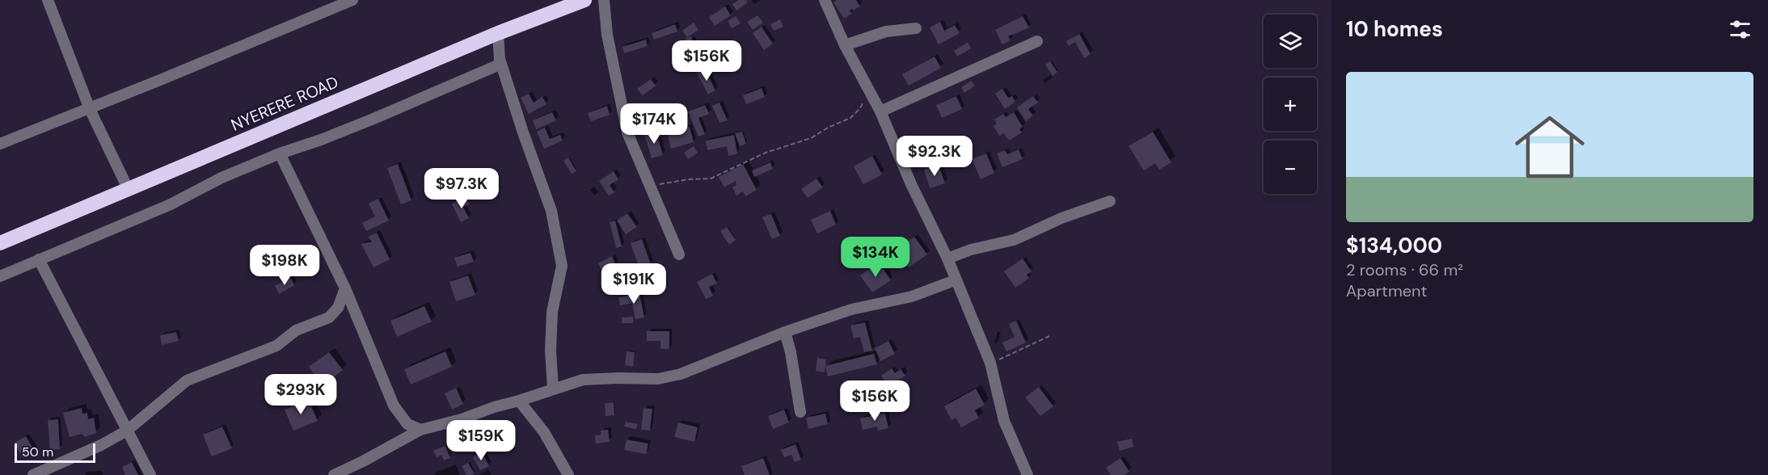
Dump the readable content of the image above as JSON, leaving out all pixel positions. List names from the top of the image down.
{
  "streets": {
    "highway": ["NYERERE ROAD"]
  },
  "scale_bar": "50 m",
  "page": {
    "heading": "10 homes",
    "map_buttons": ["+", "−"],
    "price": [
      "$156K",
      "$174K",
      "$92.3K",
      "$97.3K",
      "$134K",
      "$198K",
      "$191K",
      "$293K",
      "$156K",
      "$159K"
    ],
    "list": [
      {
        "name": "$134,000",
        "note": "2 rooms · 66 m² · Apartment"
      }
    ],
    "scale": "50 m"
  }
}
